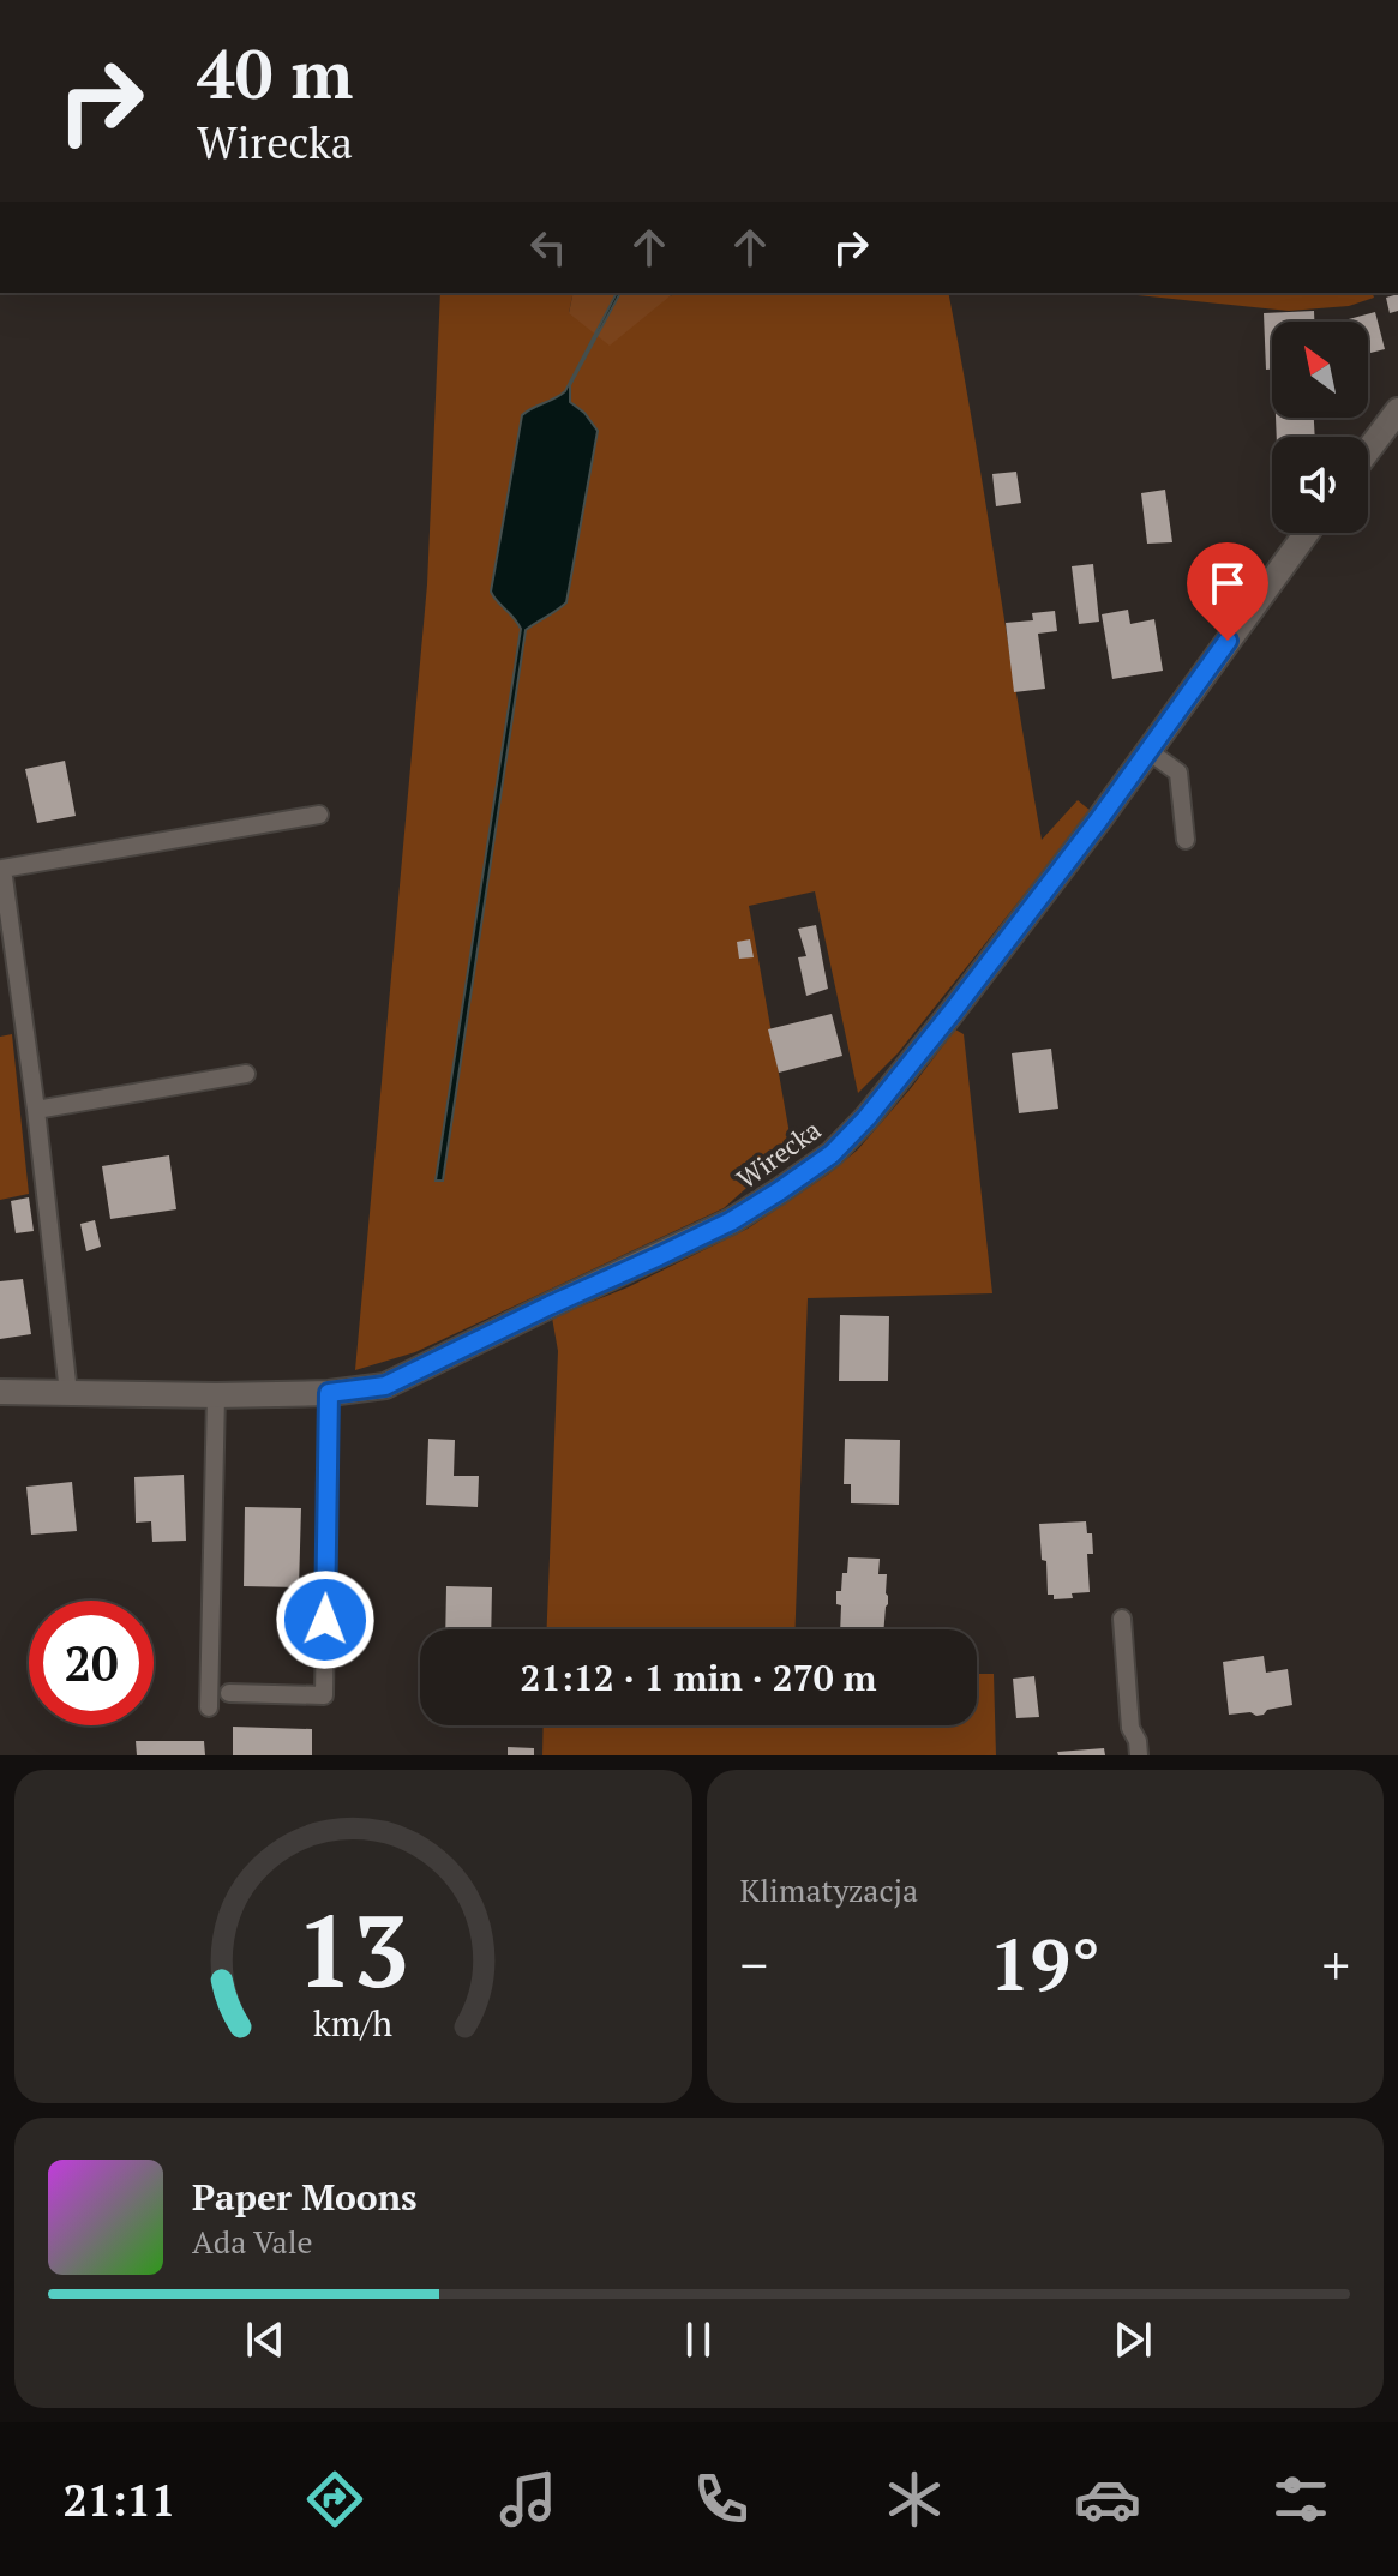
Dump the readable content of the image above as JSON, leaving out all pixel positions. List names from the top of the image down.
{
  "streets": {
    "street": ["Wirecka"]
  },
  "north": "top left",
  "page": {
    "turn": ["40 m", "Wirecka"],
    "limit": "20",
    "trip": "21:12 · 1 min · 270 m",
    "tile": "Klimatyzacja",
    "heat": ["−", "19°", "+"],
    "song": ["Paper Moons", "Ada Vale"],
    "tabs": "21:11",
    "gauge": ["13", "km/h"]
  }
}
